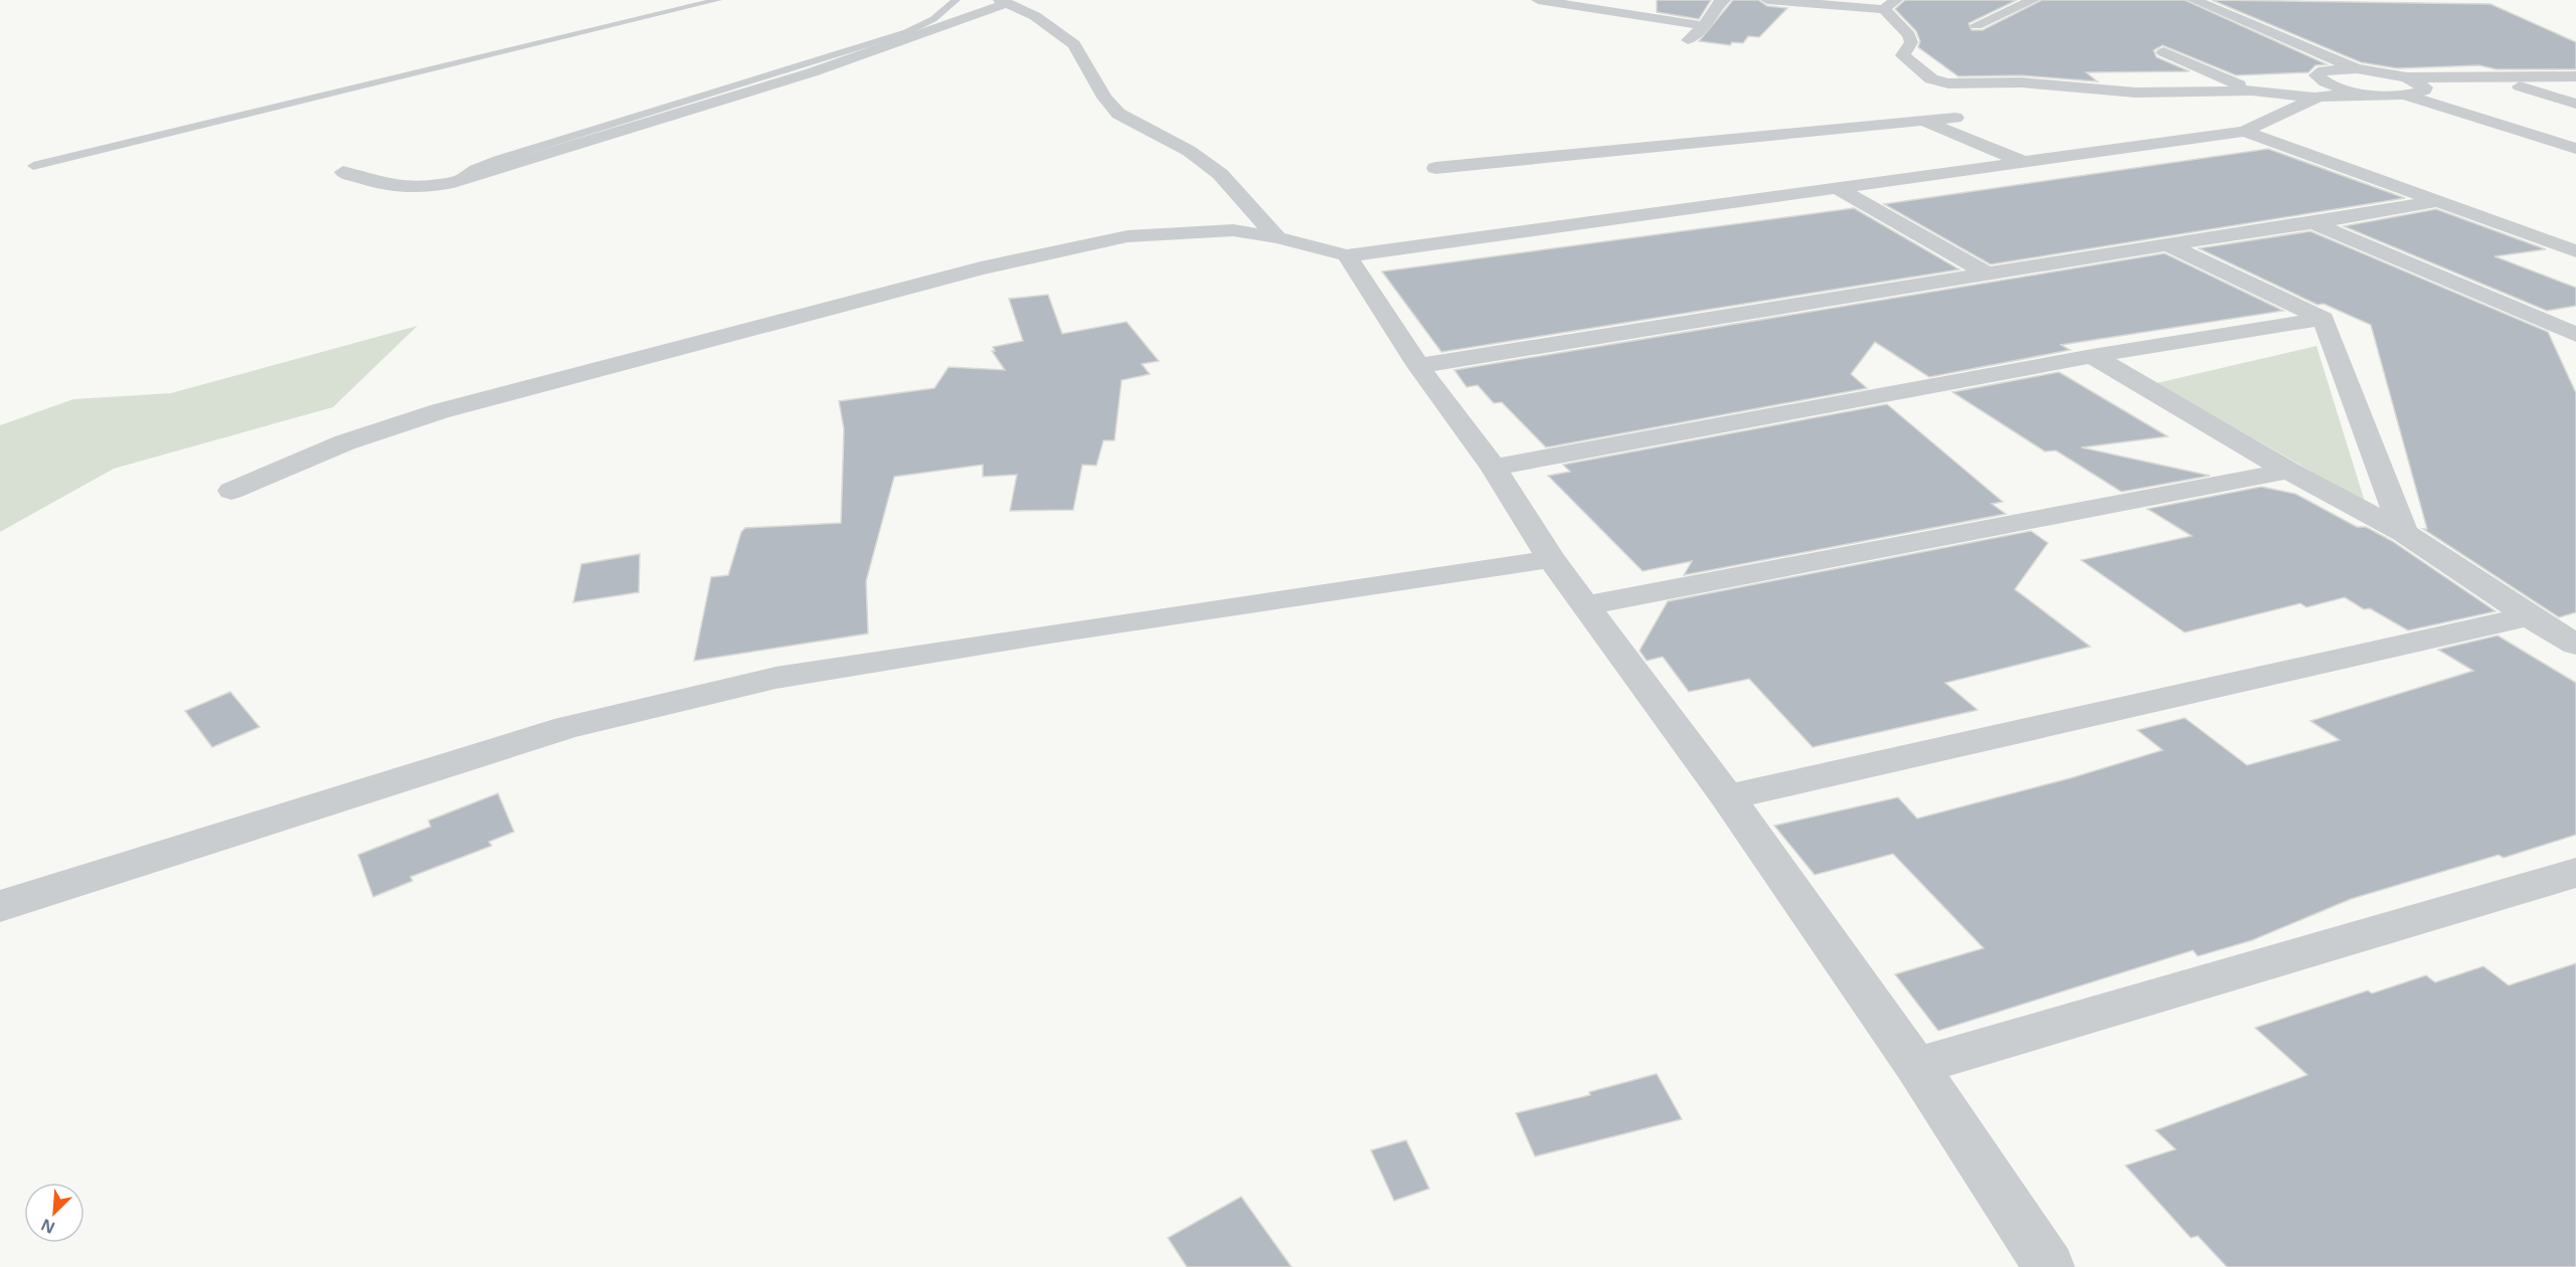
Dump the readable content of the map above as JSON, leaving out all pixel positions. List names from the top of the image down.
{
  "north": "bottom left"
}
